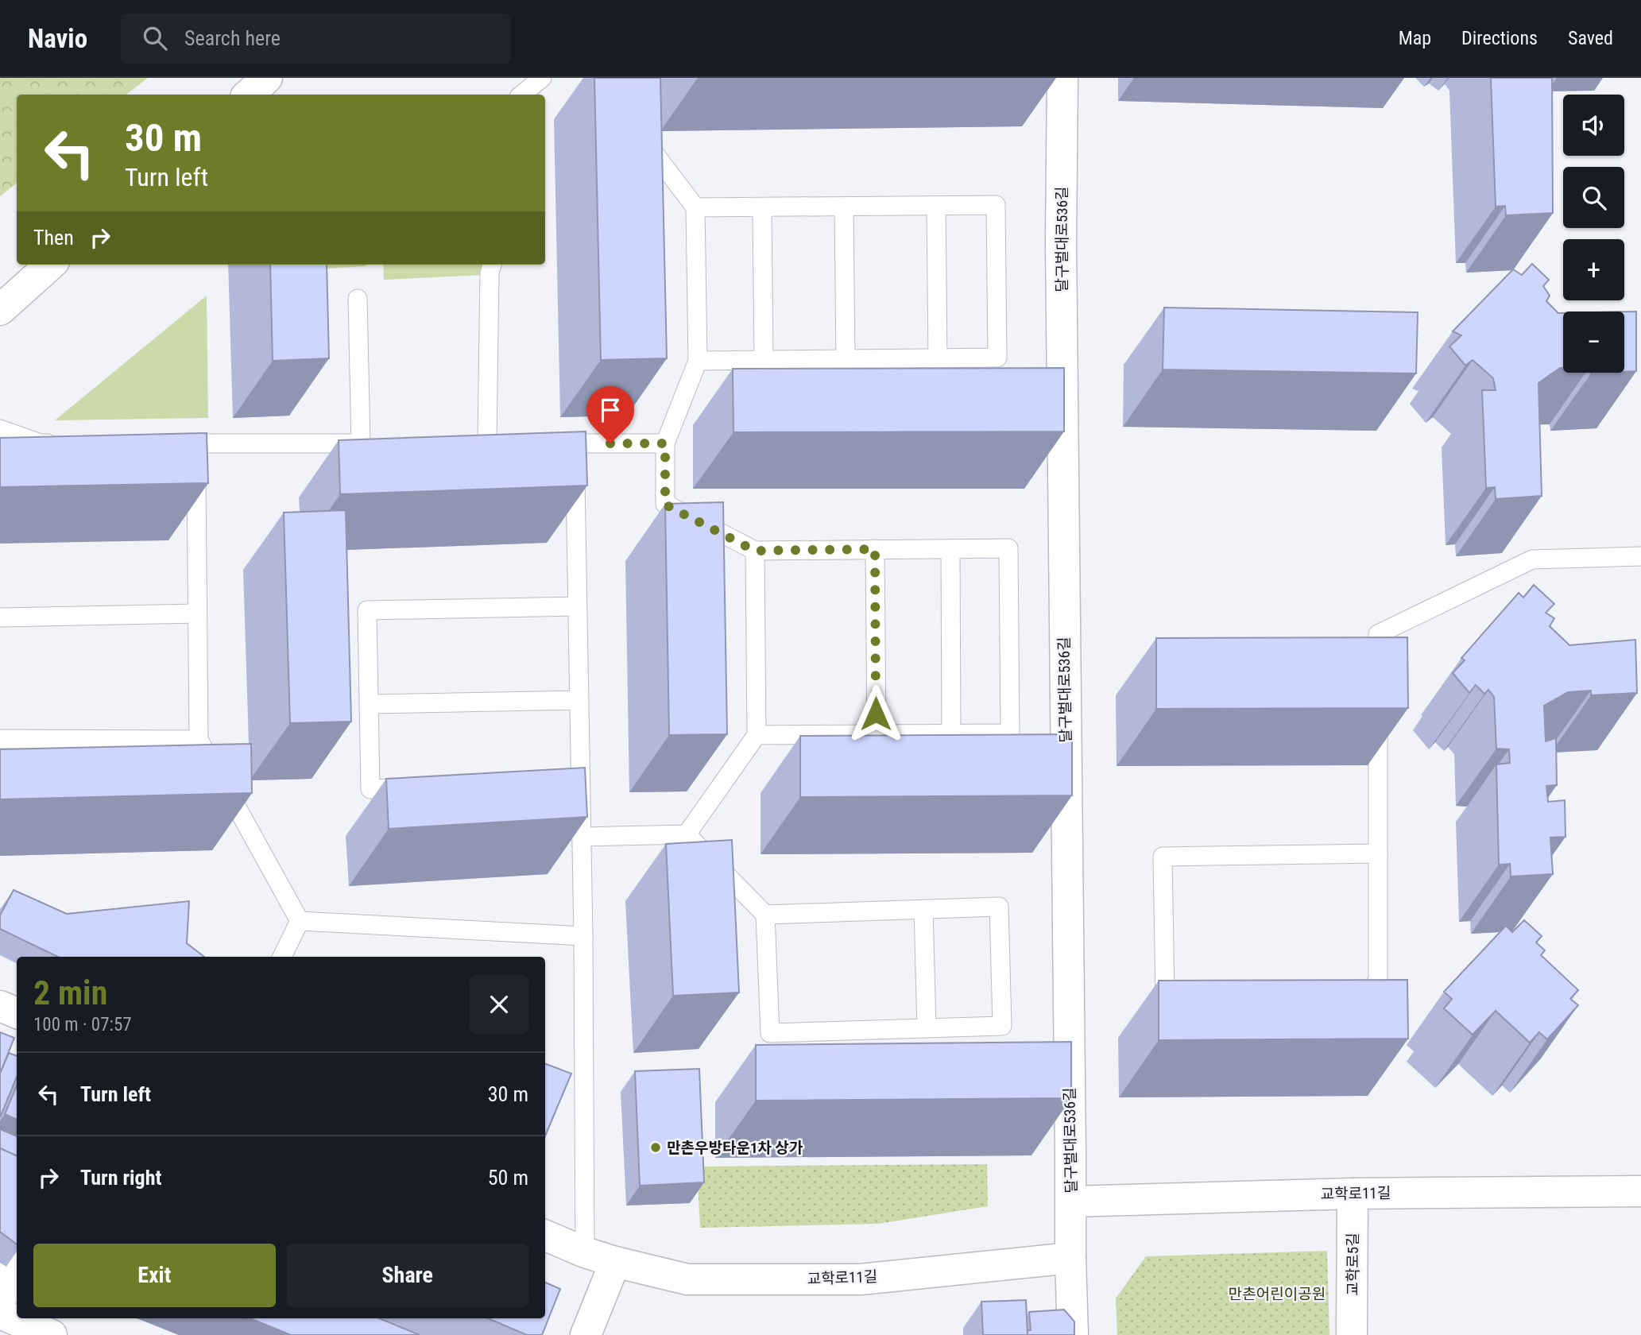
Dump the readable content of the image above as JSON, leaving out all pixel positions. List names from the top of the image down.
{
  "streets": {
    "street": ["달구벌대로536길", "교학로11길", "교학로5길"]
  },
  "crossings": [
    ["달구벌대로536길", "교학로11길"],
    ["교학로11길", "교학로5길"]
  ],
  "parks": ["만촌어린이공원"],
  "places": ["만촌우방타운1차 상가"],
  "page": {
    "header": "Navio",
    "search": "Search here",
    "nav": ["Map", "Directions", "Saved"],
    "map_buttons": ["+", "−"],
    "turn": ["30 m", "Turn left"],
    "then": "Then",
    "heading": ["2 min", "100 m · 07:57"],
    "list": [
      {
        "name": "Turn left",
        "value": "30 m"
      },
      {
        "name": "Turn right",
        "value": "50 m"
      }
    ],
    "buttons": ["Exit", "Share"]
  }
}
